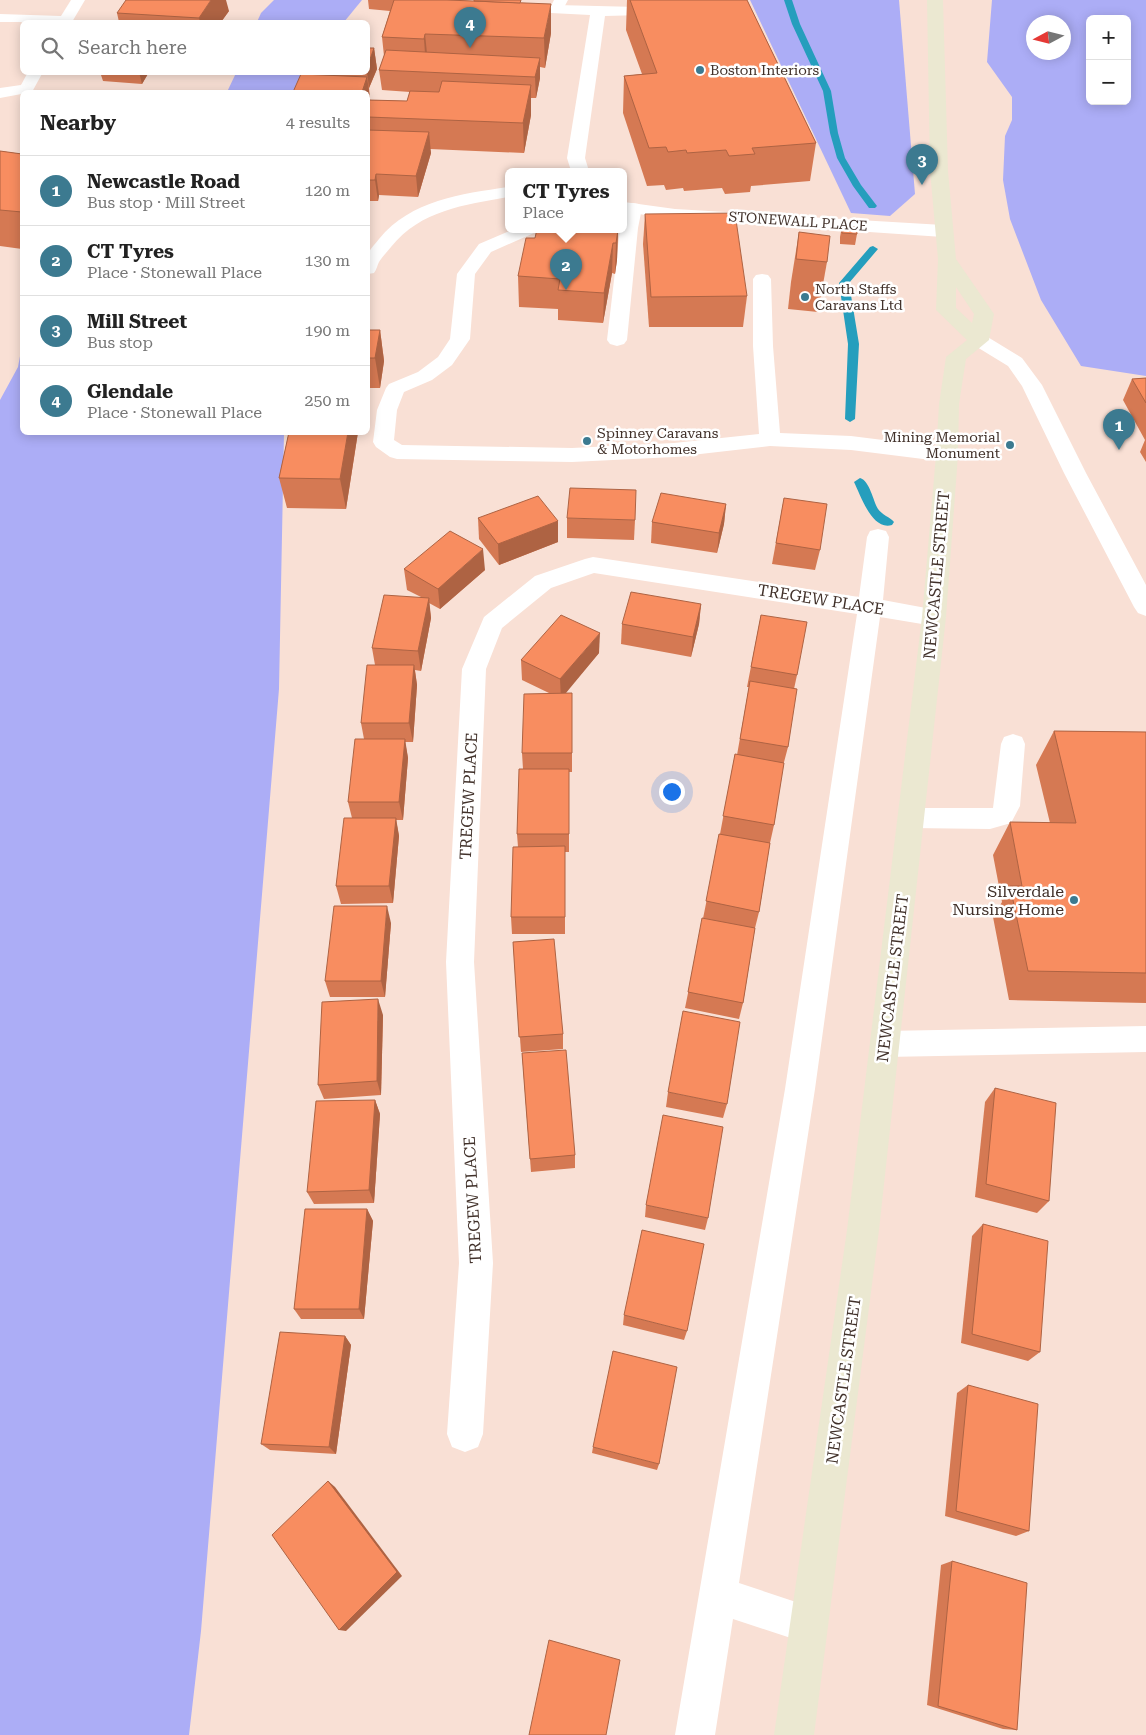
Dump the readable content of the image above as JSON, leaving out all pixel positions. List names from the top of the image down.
{
  "streets": {
    "main road": ["NEWCASTLE STREET"],
    "street": ["STONEWALL PLACE", "TREGEW PLACE"]
  },
  "crossings": [
    ["NEWCASTLE STREET", "TREGEW PLACE"]
  ],
  "places": [
    "Boston Interiors",
    "North Staffs Caravans Ltd",
    "Spinney Caravans & Motorhomes",
    "Mining Memorial Monument",
    "Silverdale Nursing Home"
  ],
  "north": "left",
  "page": {
    "pins": [
      "4",
      "3",
      "2",
      "1"
    ],
    "map_buttons": ["+", "−"],
    "search": "Search here",
    "heading": ["Nearby", "4 results"],
    "list": [
      {
        "mark": "1",
        "name": "Newcastle Road",
        "note": "Bus stop · Mill Street",
        "value": "120 m"
      },
      {
        "mark": "2",
        "name": "CT Tyres",
        "note": "Place · Stonewall Place",
        "value": "130 m"
      },
      {
        "mark": "3",
        "name": "Mill Street",
        "note": "Bus stop",
        "value": "190 m"
      },
      {
        "mark": "4",
        "name": "Glendale",
        "note": "Place · Stonewall Place",
        "value": "250 m"
      }
    ],
    "popup": ["CT Tyres", "Place"]
  }
}
